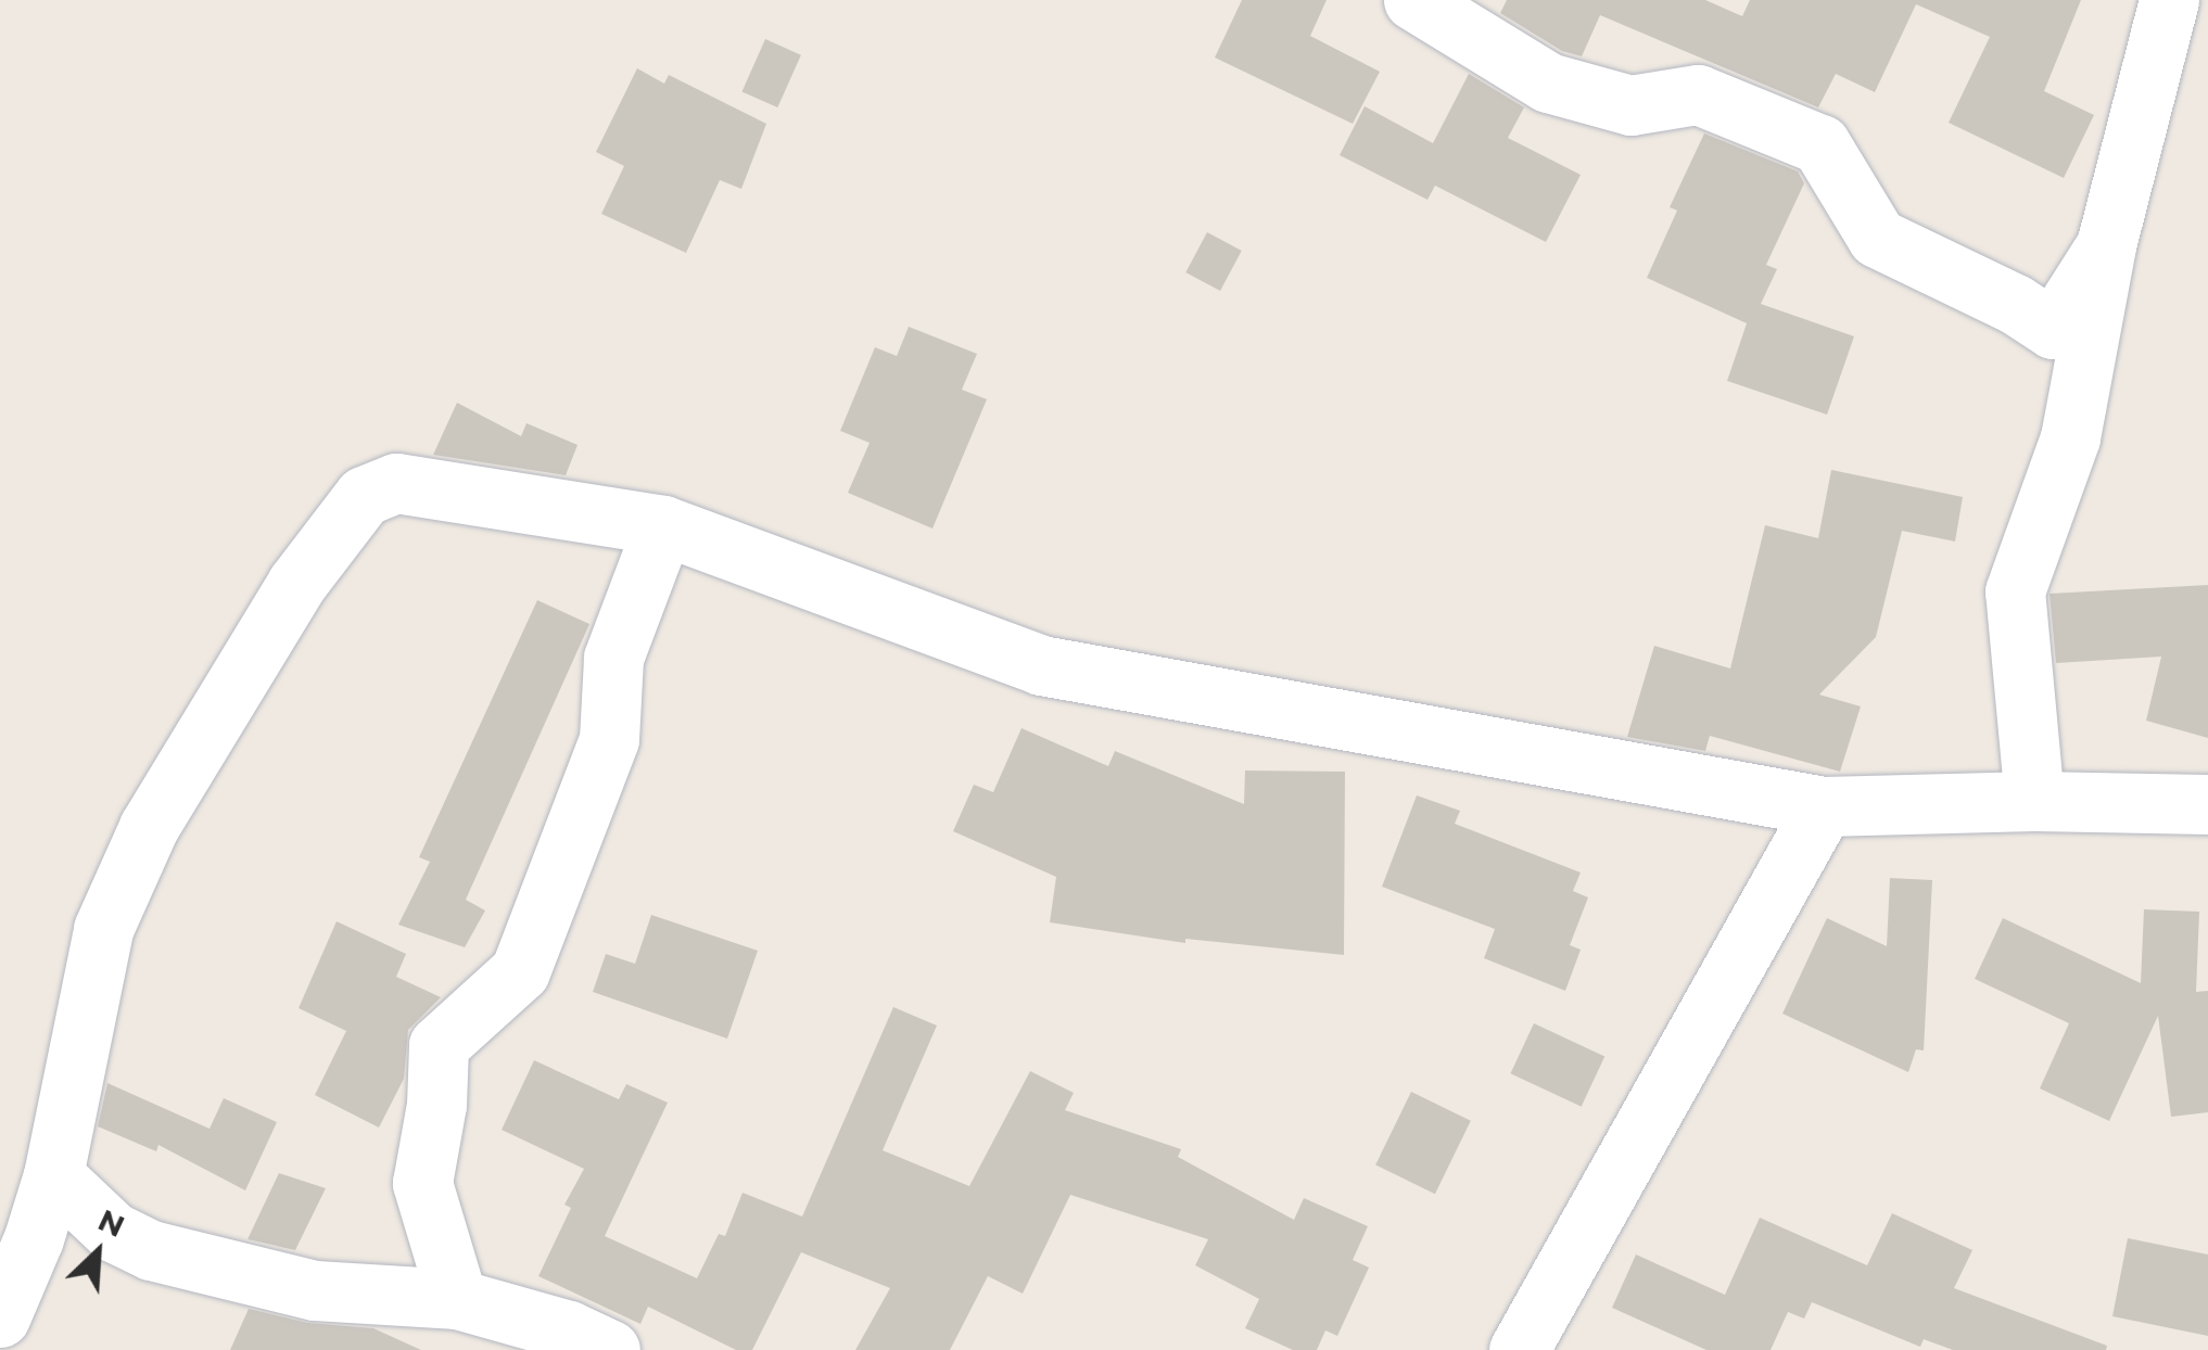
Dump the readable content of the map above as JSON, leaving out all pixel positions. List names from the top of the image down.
{
  "north": "top right"
}
